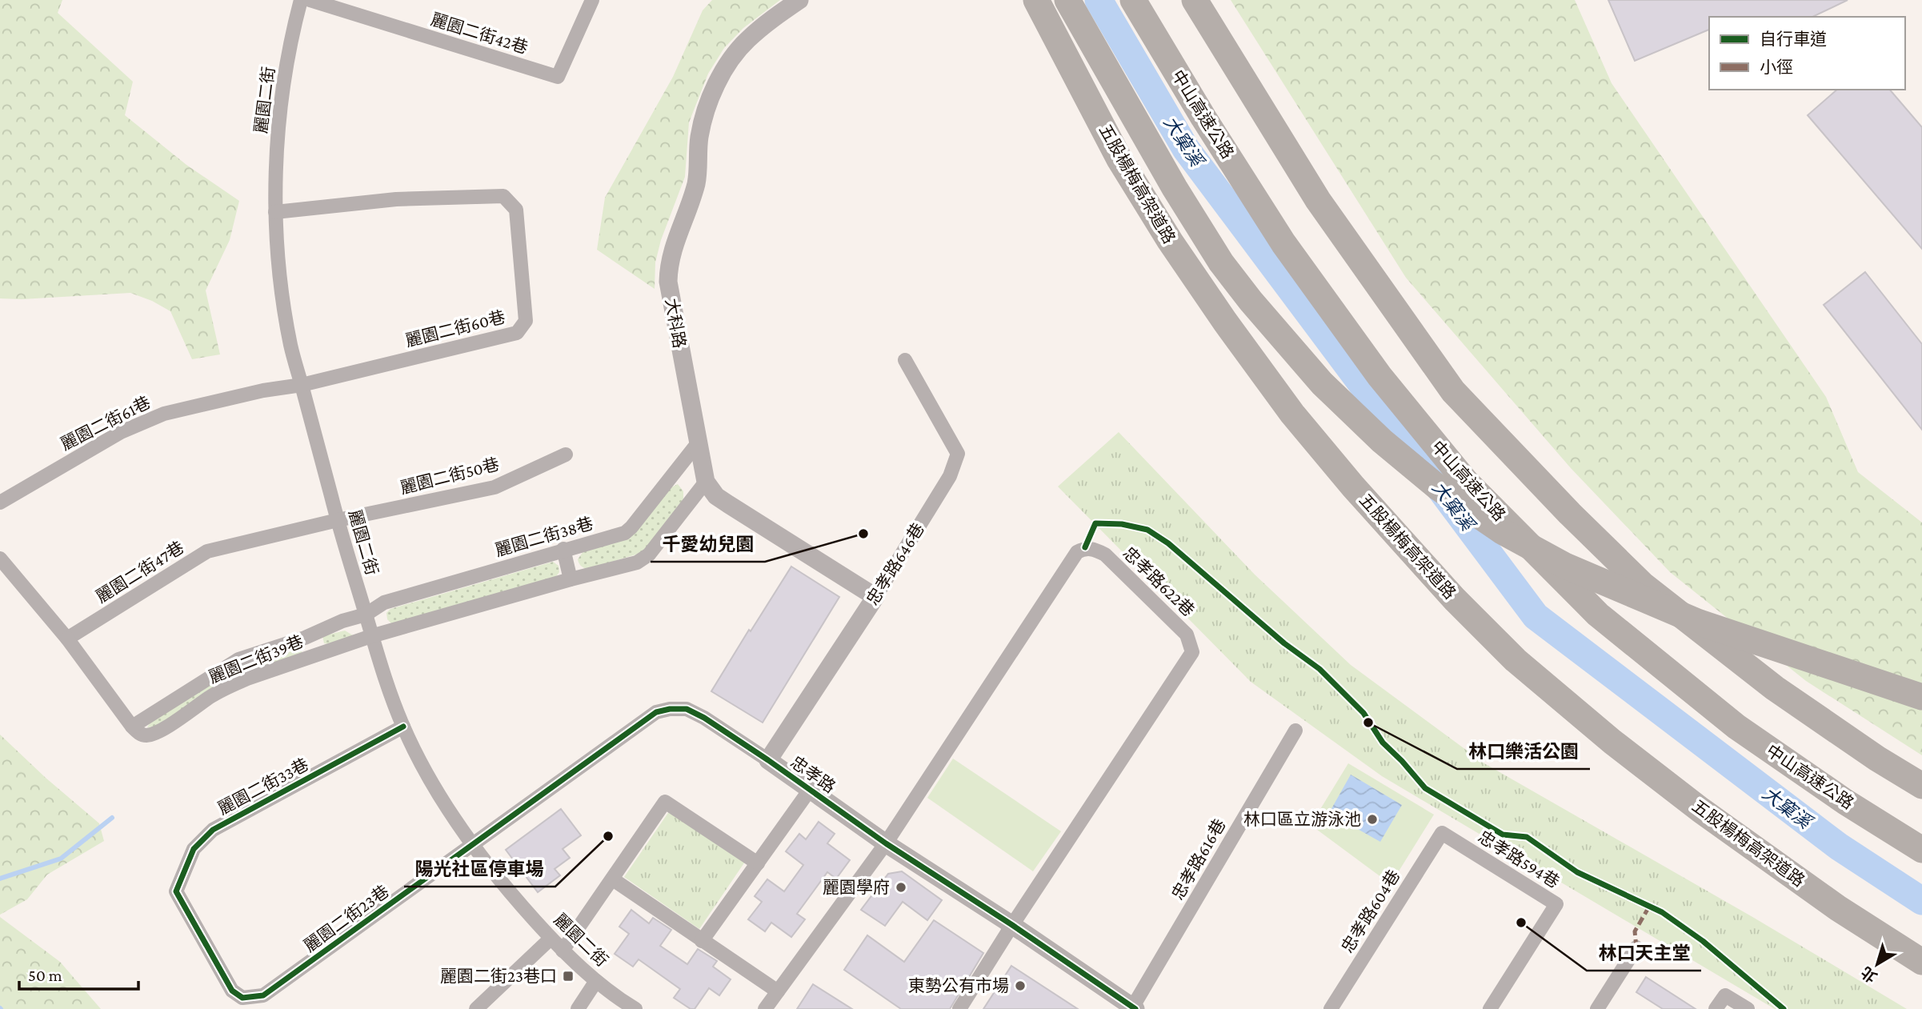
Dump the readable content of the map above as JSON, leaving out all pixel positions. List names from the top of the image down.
{
  "streets": {
    "highway": ["中山高速公路", "五股楊梅高架道路"],
    "street": [
      "麗園二街42巷",
      "麗園二街",
      "大科路",
      "麗園二街60巷",
      "麗園二街61巷",
      "麗園二街50巷",
      "麗園二街38巷",
      "忠孝路646巷",
      "麗園二街47巷",
      "忠孝路622巷",
      "麗園二街39巷",
      "忠孝路",
      "麗園二街33巷",
      "忠孝路616巷",
      "忠孝路594巷",
      "忠孝路604巷",
      "麗園二街23巷"
    ]
  },
  "crossings": [
    ["麗園二街", "麗園二街60巷"],
    ["麗園二街", "麗園二街61巷"],
    ["麗園二街", "麗園二街50巷"],
    ["麗園二街", "麗園二街38巷"],
    ["麗園二街", "麗園二街47巷"],
    ["麗園二街", "麗園二街39巷"],
    ["麗園二街", "忠孝路"],
    ["麗園二街", "麗園二街33巷"],
    ["麗園二街", "麗園二街23巷"],
    ["大科路", "麗園二街38巷"],
    ["麗園二街60巷", "麗園二街61巷"],
    ["麗園二街50巷", "麗園二街47巷"],
    ["麗園二街38巷", "麗園二街39巷"],
    ["忠孝路646巷", "忠孝路"],
    ["忠孝路622巷", "忠孝路"],
    ["忠孝路", "忠孝路616巷"],
    ["忠孝路", "麗園二街23巷"],
    ["麗園二街33巷", "麗園二街23巷"],
    ["忠孝路594巷", "忠孝路604巷"]
  ],
  "water": ["大窠溪"],
  "places": {
    "other": [
      "千愛幼兒園",
      "林口樂活公園",
      "林口區立游泳池",
      "陽光社區停車場",
      "麗園學府",
      "林口天主堂",
      "東勢公有市場"
    ],
    "transit": ["麗園二街23巷口"]
  },
  "legend": ["自行車道", "小徑"],
  "scale_bar": "50 m",
  "north": "bottom left"
}
